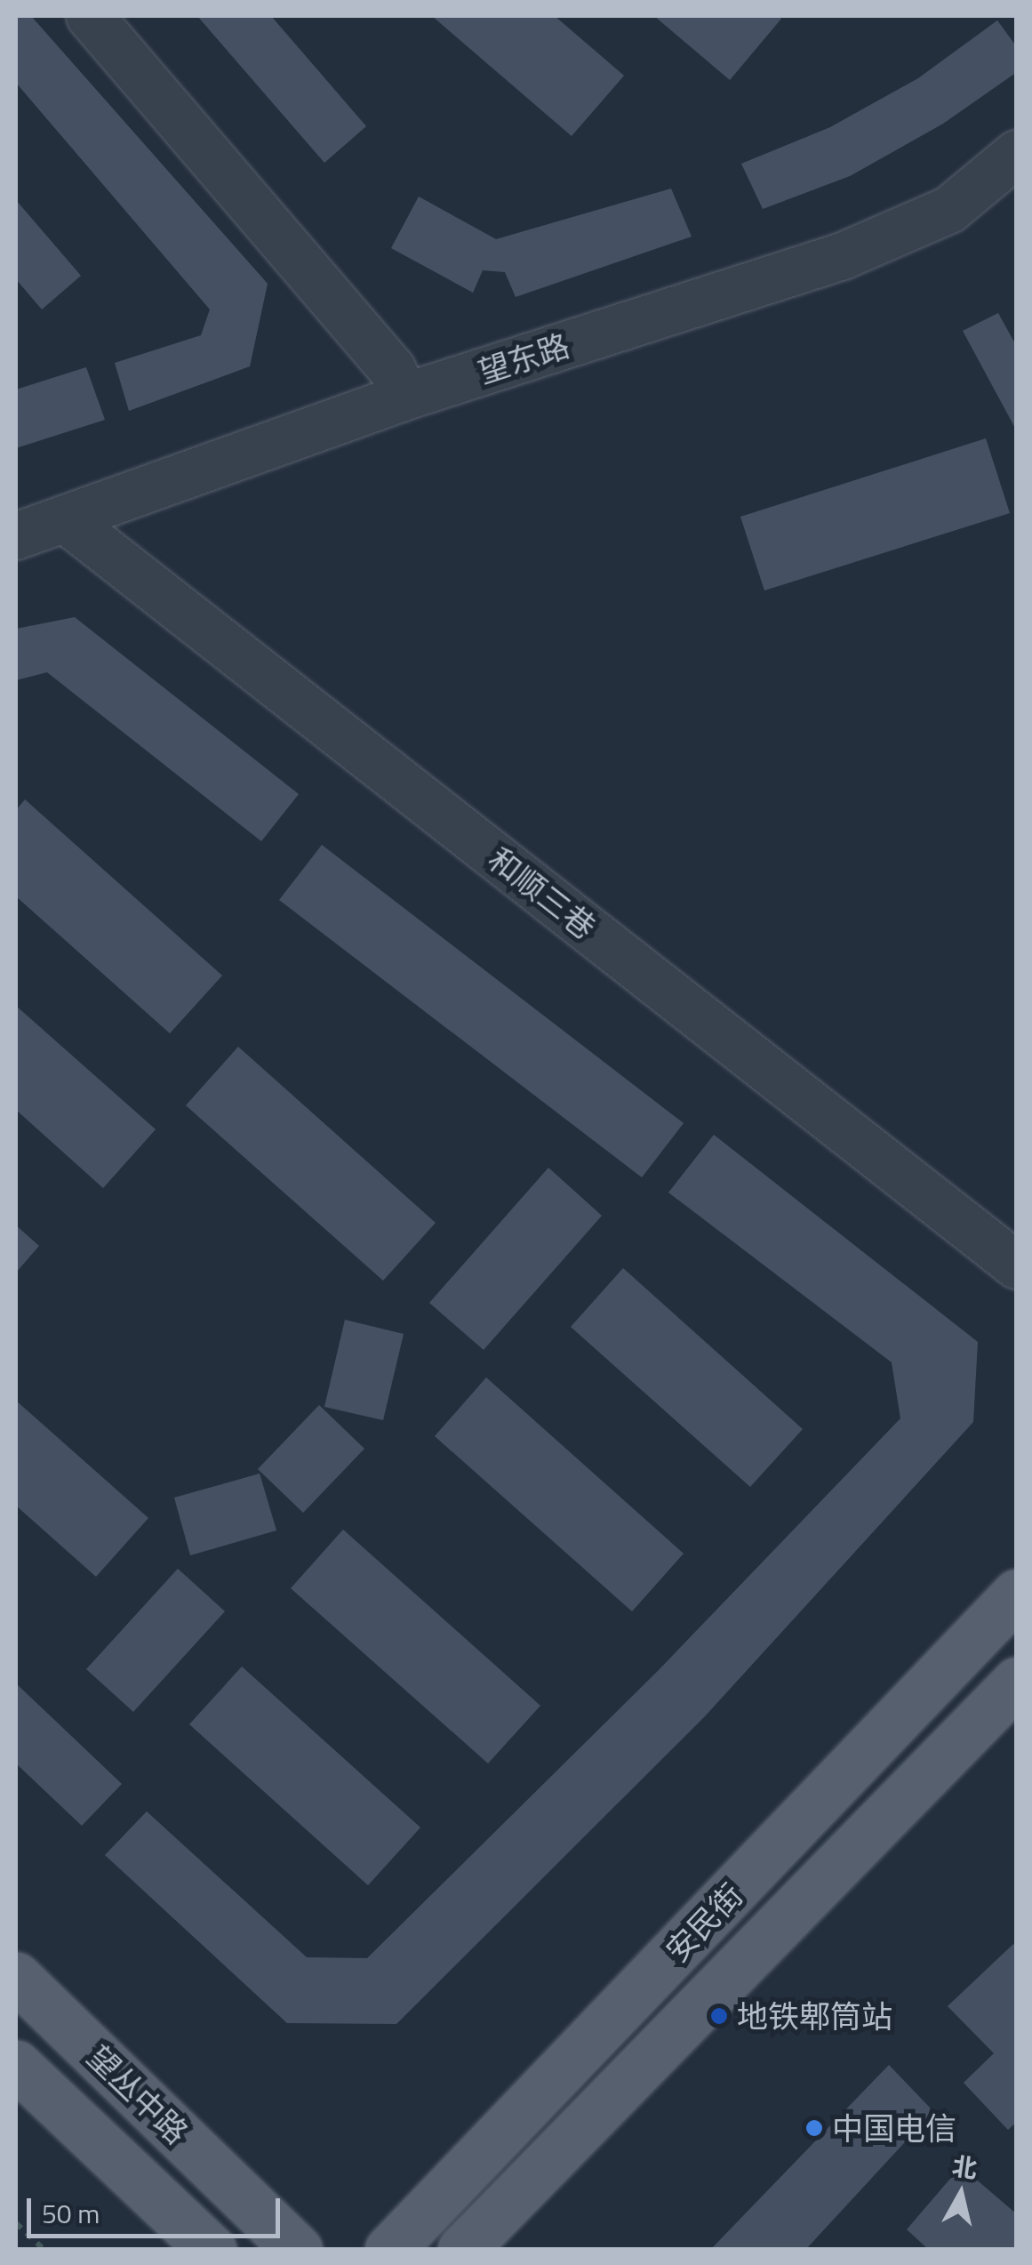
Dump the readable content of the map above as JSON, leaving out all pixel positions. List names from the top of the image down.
{
  "streets": {
    "main road": ["安民街", "望丛中路"],
    "street": ["望东路", "和顺三巷"]
  },
  "crossings": [
    ["望东路", "和顺三巷"]
  ],
  "places": ["地铁郫筒站", "中国电信"],
  "scale_bar": "50 m",
  "north": "top"
}
